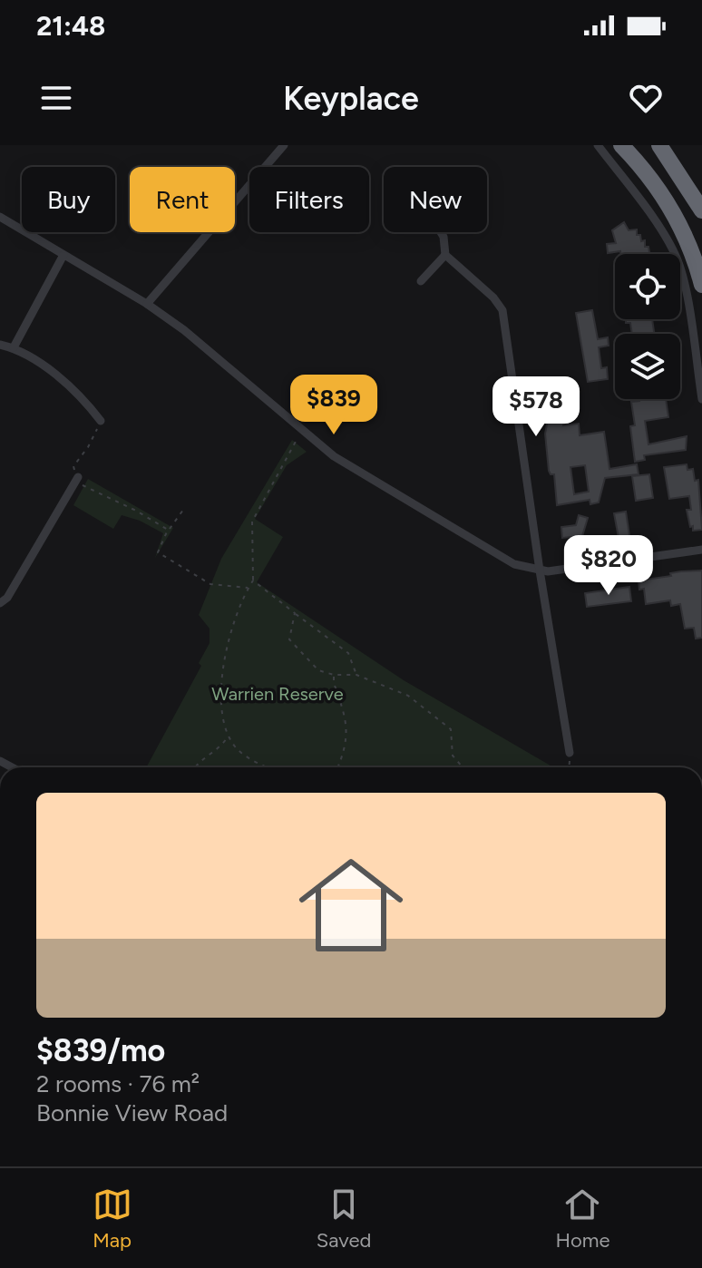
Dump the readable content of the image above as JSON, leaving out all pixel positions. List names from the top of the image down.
{
  "parks": ["Warrien Reserve"],
  "page": {
    "status": "21:48",
    "header": "Keyplace",
    "chip": [
      "Buy",
      "Rent",
      "Filters",
      "New"
    ],
    "price": ["$839", "$578", "$820"],
    "list": [
      {
        "name": "$839/mo",
        "note": "2 rooms · 76 m² · Bonnie View Road"
      }
    ],
    "tabs": ["Map", "Saved", "Home"]
  }
}
